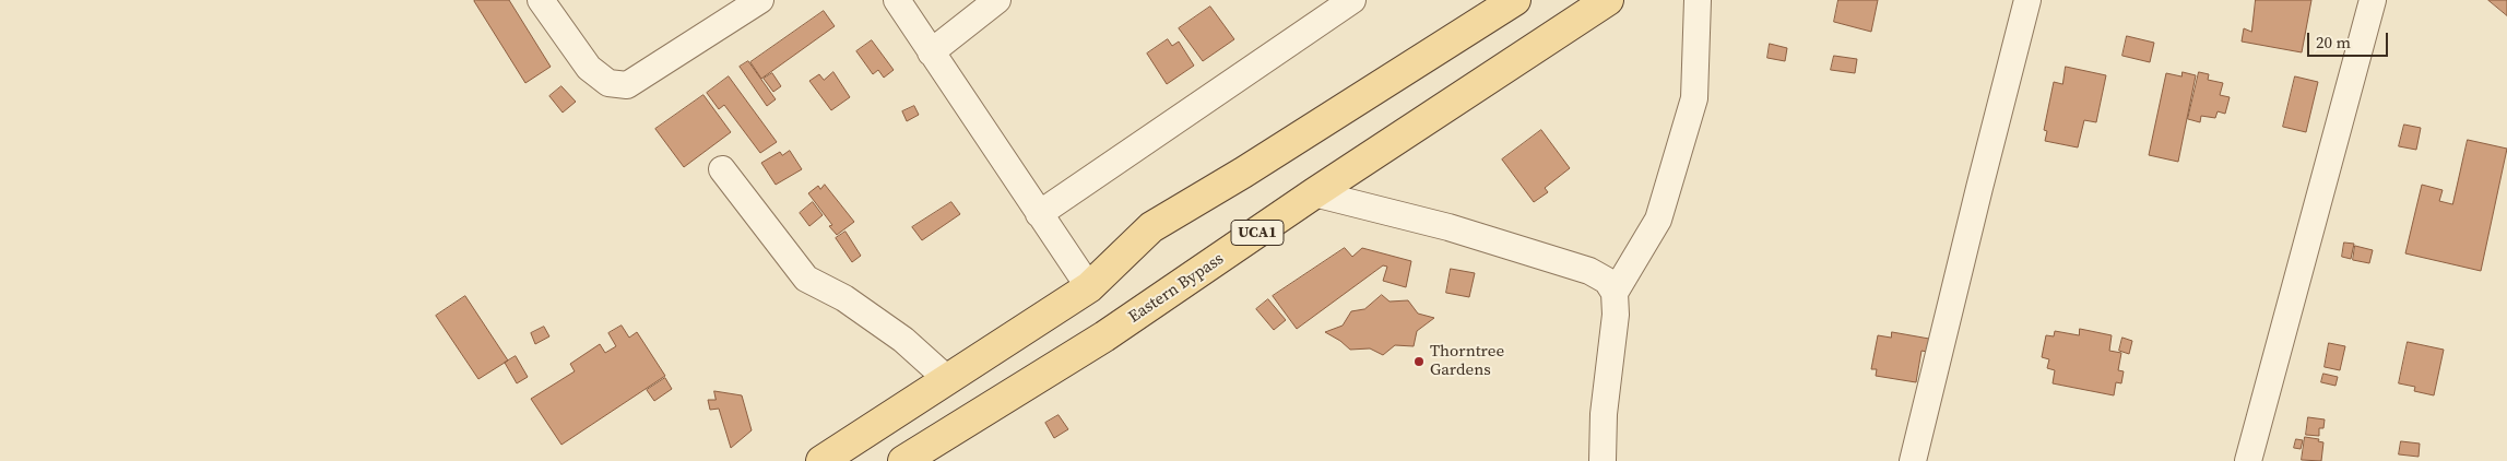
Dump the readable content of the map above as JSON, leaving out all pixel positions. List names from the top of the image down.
{
  "streets": {
    "main road": ["UCA1", "Eastern Bypass"]
  },
  "places": ["Thorntree Gardens"],
  "scale_bar": "20 m"
}
